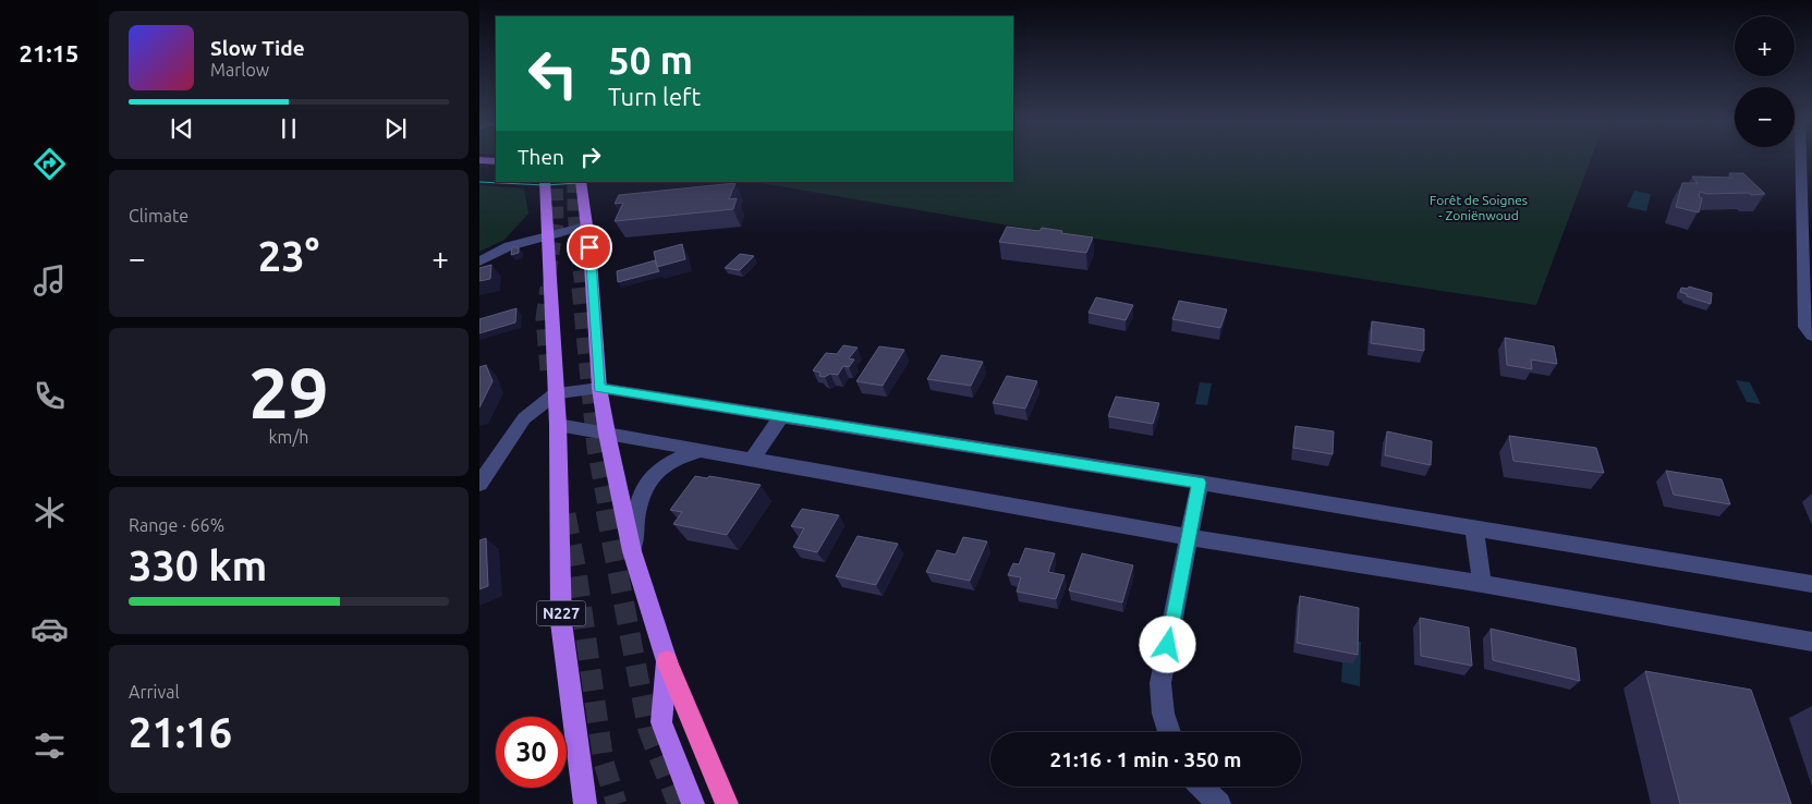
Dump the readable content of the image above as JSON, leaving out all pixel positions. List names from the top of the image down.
{
  "streets": {
    "main road": ["N227"]
  },
  "parks": ["Forêt de Soignes - Zoniënwoud"],
  "page": {
    "tabs": "21:15",
    "map_buttons": ["+", "−"],
    "turn": ["50 m", "Turn left"],
    "song": ["Slow Tide", "Marlow"],
    "then": "Then",
    "tile": [
      "Climate",
      ["29", "km/h"],
      ["Range · 66%", "330 km"],
      ["Arrival", "21:16"]
    ],
    "heat": ["−", "23°", "+"],
    "limit": "30",
    "trip": "21:16 · 1 min · 350 m"
  }
}
